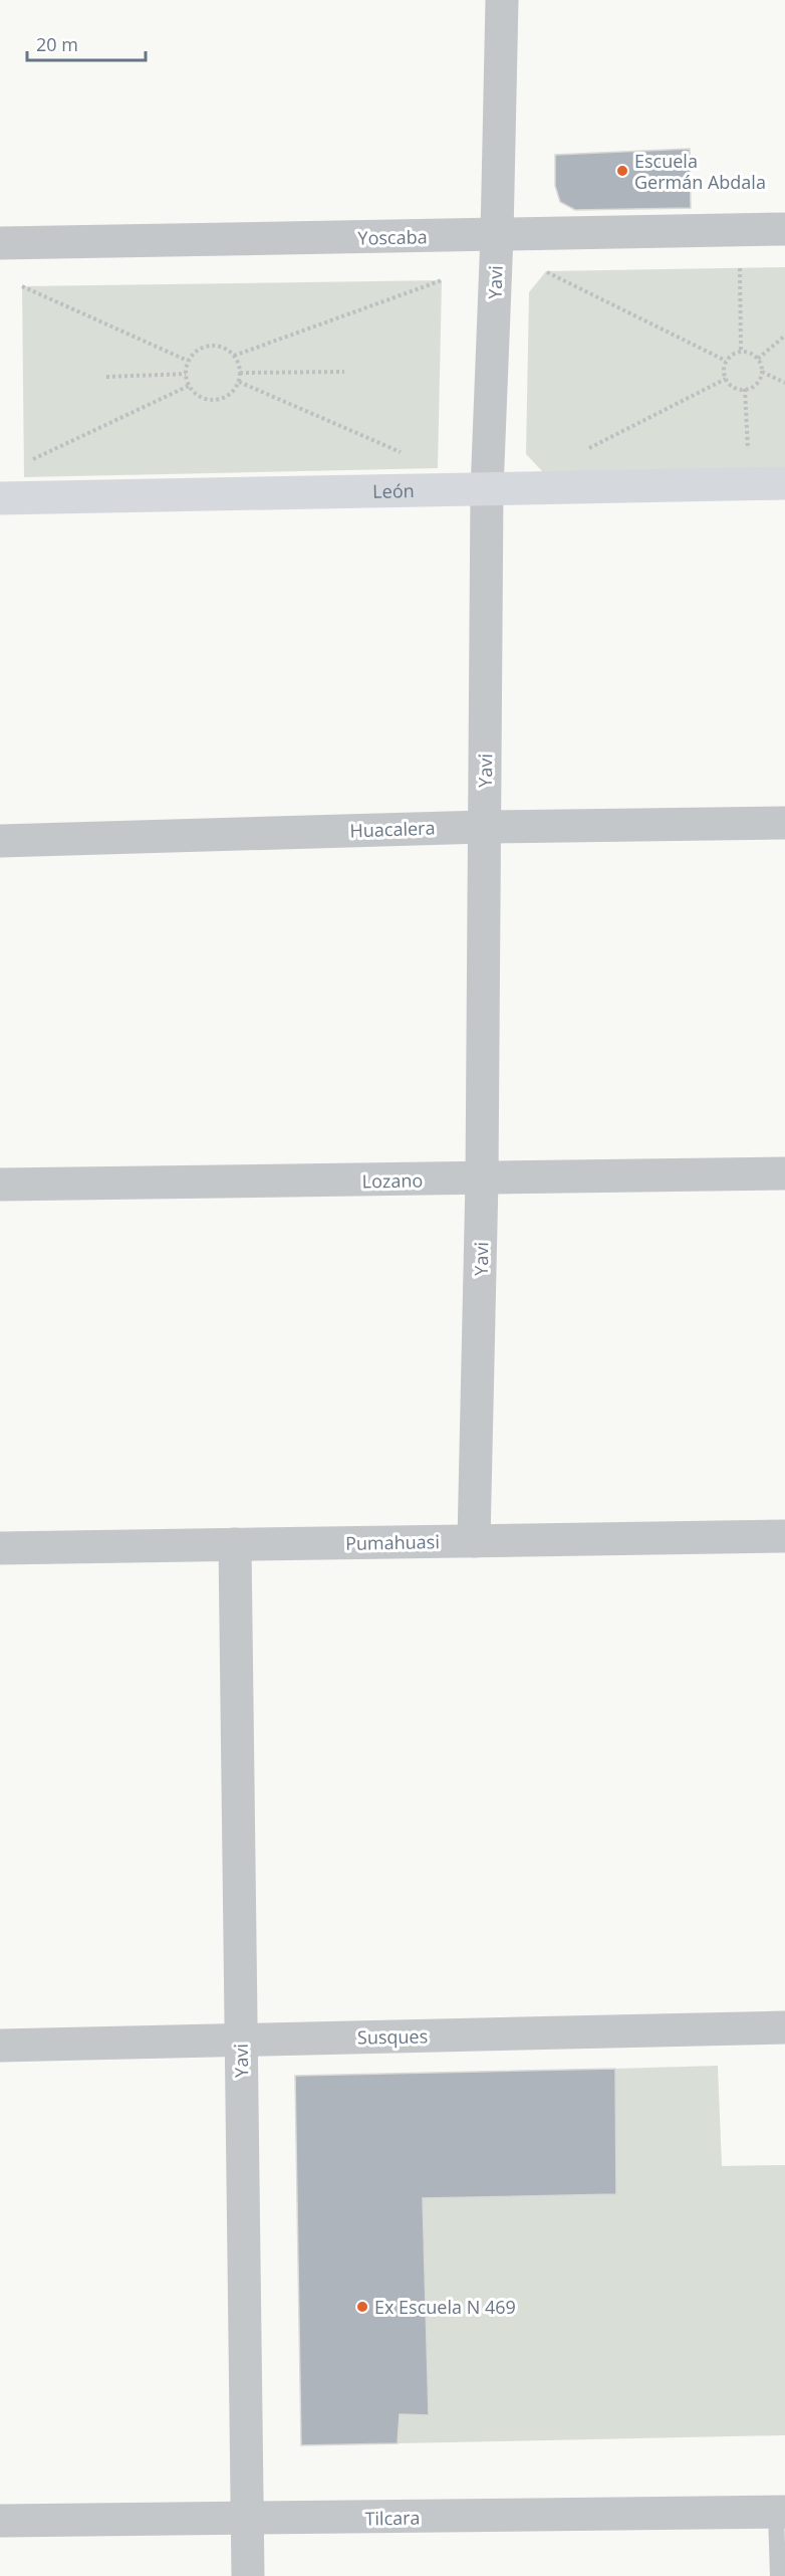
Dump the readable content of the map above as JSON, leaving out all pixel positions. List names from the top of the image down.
{
  "streets": {
    "street": [
      "Yoscaba",
      "Yavi",
      "León",
      "Huacalera",
      "Lozano",
      "Pumahuasi",
      "Susques",
      "Tilcara"
    ]
  },
  "crossings": [
    ["Yoscaba", "Yavi"],
    ["Yavi", "León"],
    ["Yavi", "Huacalera"],
    ["Yavi", "Lozano"],
    ["Yavi", "Pumahuasi"],
    ["Yavi", "Susques"],
    ["Yavi", "Tilcara"]
  ],
  "places": ["Escuela Germán Abdala", "Ex Escuela N 469"],
  "scale_bar": "20 m"
}
